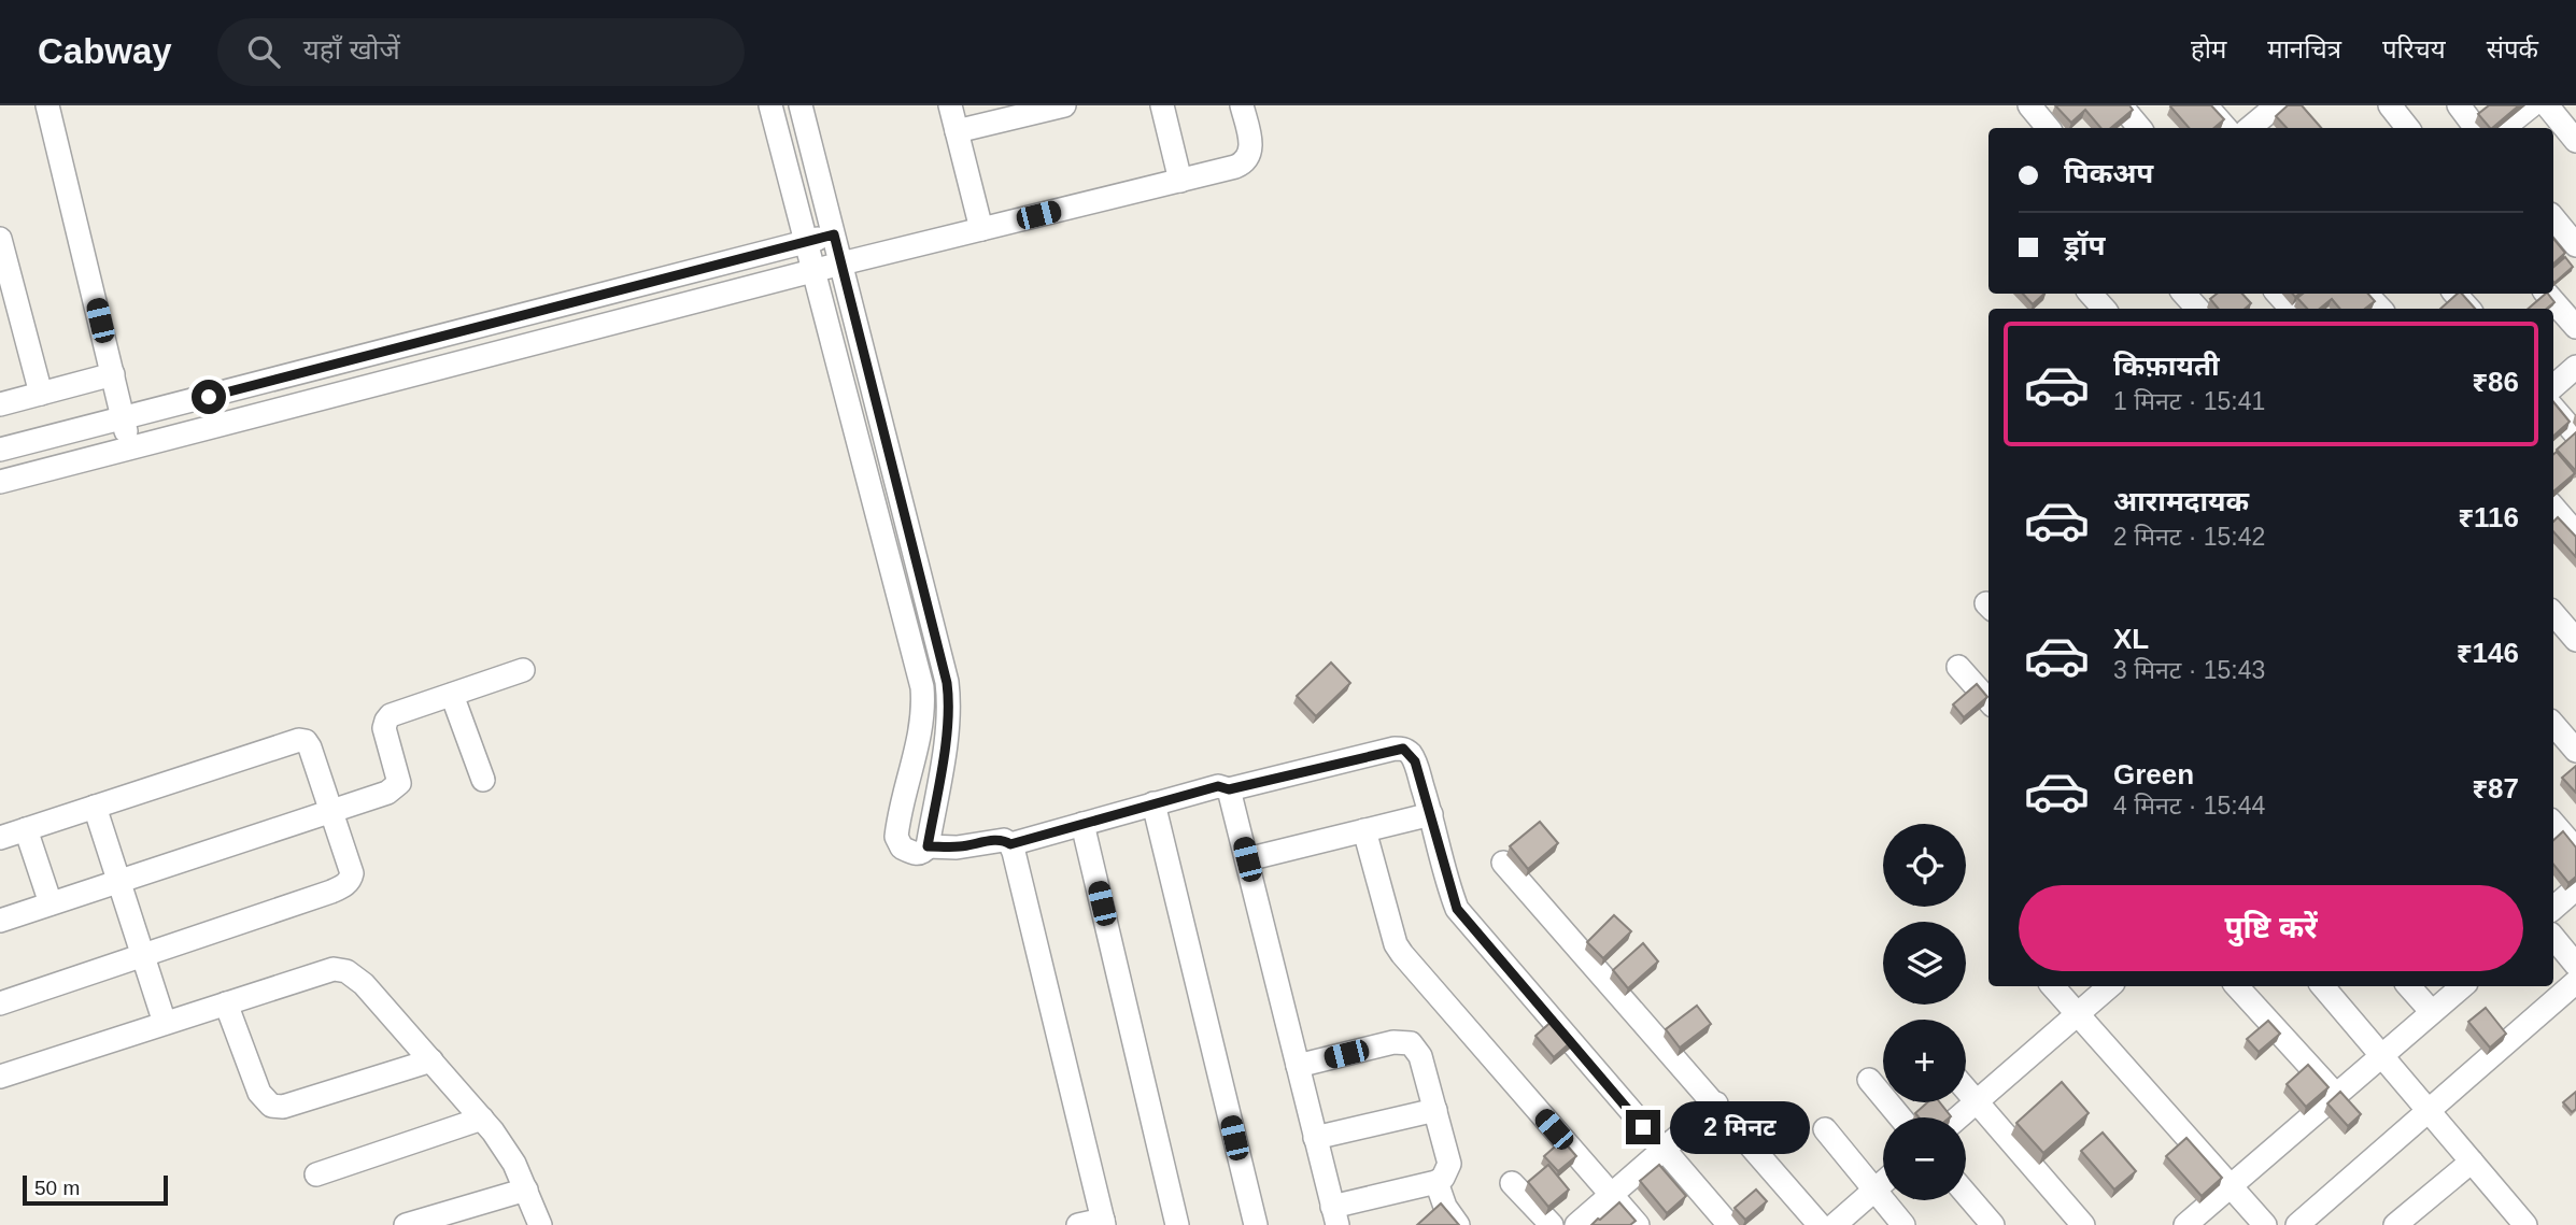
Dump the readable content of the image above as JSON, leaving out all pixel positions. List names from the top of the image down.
{
  "scale_bar": "50 m",
  "page": {
    "header": "Cabway",
    "search": "यहाँ खोजें",
    "nav": [
      "होम",
      "मानचित्र",
      "परिचय",
      "संपर्क"
    ],
    "banner": ["पिकअप", "ड्रॉप"],
    "list": [
      {
        "name": "किफ़ायती",
        "note": "1 मिनट · 15:41",
        "value": "₹86"
      },
      {
        "name": "आरामदायक",
        "note": "2 मिनट · 15:42",
        "value": "₹116"
      },
      {
        "name": "XL",
        "note": "3 मिनट · 15:43",
        "value": "₹146"
      },
      {
        "name": "Green",
        "note": "4 मिनट · 15:44",
        "value": "₹87"
      }
    ],
    "map_buttons": ["+", "−"],
    "buttons": "पुष्टि करें",
    "bubble": "2 मिनट",
    "scale": "50 m"
  }
}
